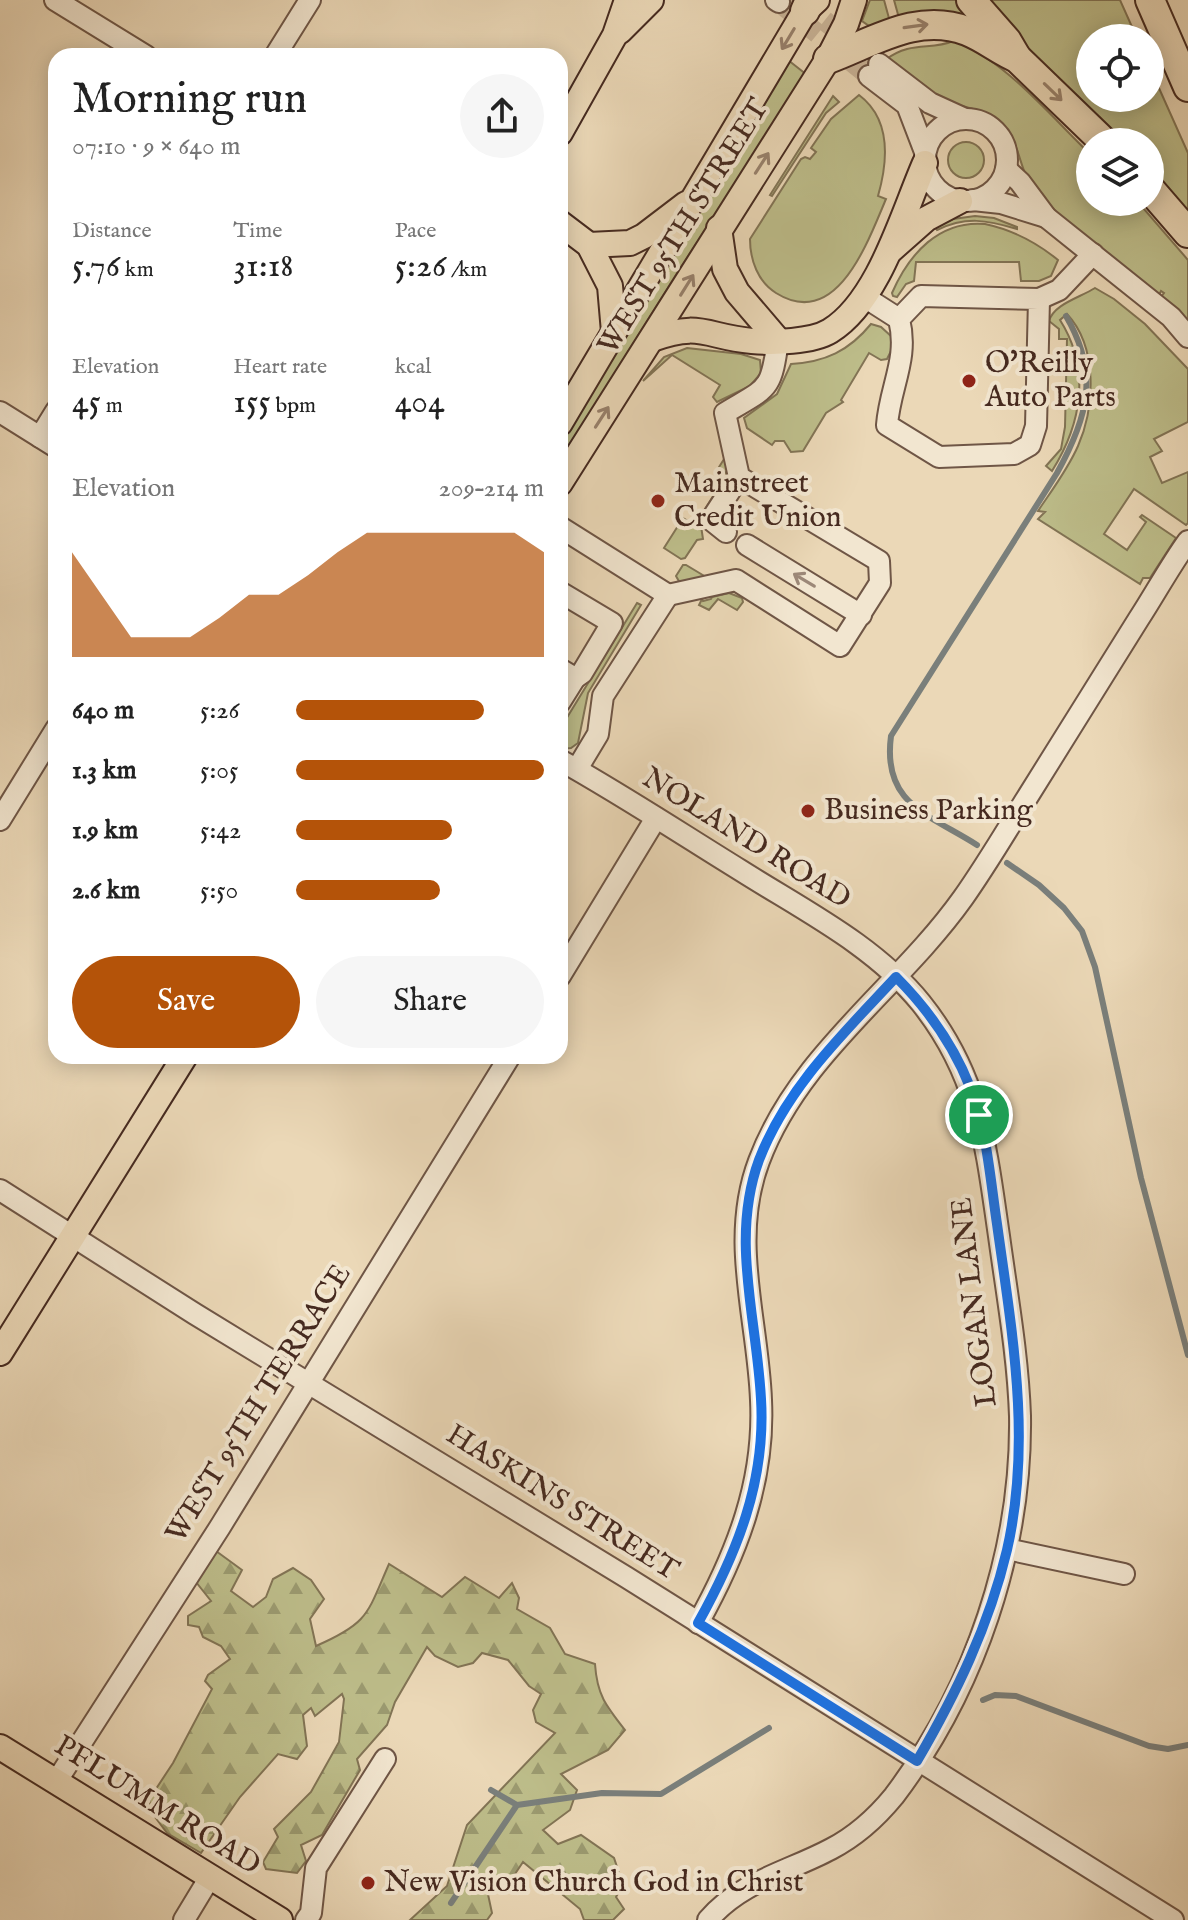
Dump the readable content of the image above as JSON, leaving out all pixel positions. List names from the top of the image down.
{
  "streets": {
    "main road": ["WEST 95TH STREET", "PFLUMM ROAD"],
    "street": [
      "NOLAND ROAD",
      "LOGAN LANE",
      "WEST 95TH TERRACE",
      "HASKINS STREET"
    ]
  },
  "crossings": [
    ["NOLAND ROAD", "LOGAN LANE"],
    ["LOGAN LANE", "HASKINS STREET"],
    ["WEST 95TH TERRACE", "HASKINS STREET"],
    ["WEST 95TH TERRACE", "PFLUMM ROAD"]
  ],
  "places": [
    "O'Reilly Auto Parts",
    "Mainstreet Credit Union",
    "Business Parking",
    "New Vision Church God in Christ"
  ],
  "page": {
    "heading": ["Morning run", "07:10 · 9 × 640 m"],
    "stats": [
      ["Distance", "5.76 km"],
      ["Time", "31:18"],
      ["Pace", "5:26 /km"],
      ["Elevation", "45 m"],
      ["Heart rate", "155 bpm"],
      ["kcal", "404"]
    ],
    "chart": ["Elevation", "209–214 m"],
    "list": [
      {
        "name": "640 m",
        "note": "5:26"
      },
      {
        "name": "1.3 km",
        "note": "5:05"
      },
      {
        "name": "1.9 km",
        "note": "5:42"
      },
      {
        "name": "2.6 km",
        "note": "5:50"
      }
    ],
    "buttons": ["Save", "Share"]
  }
}
